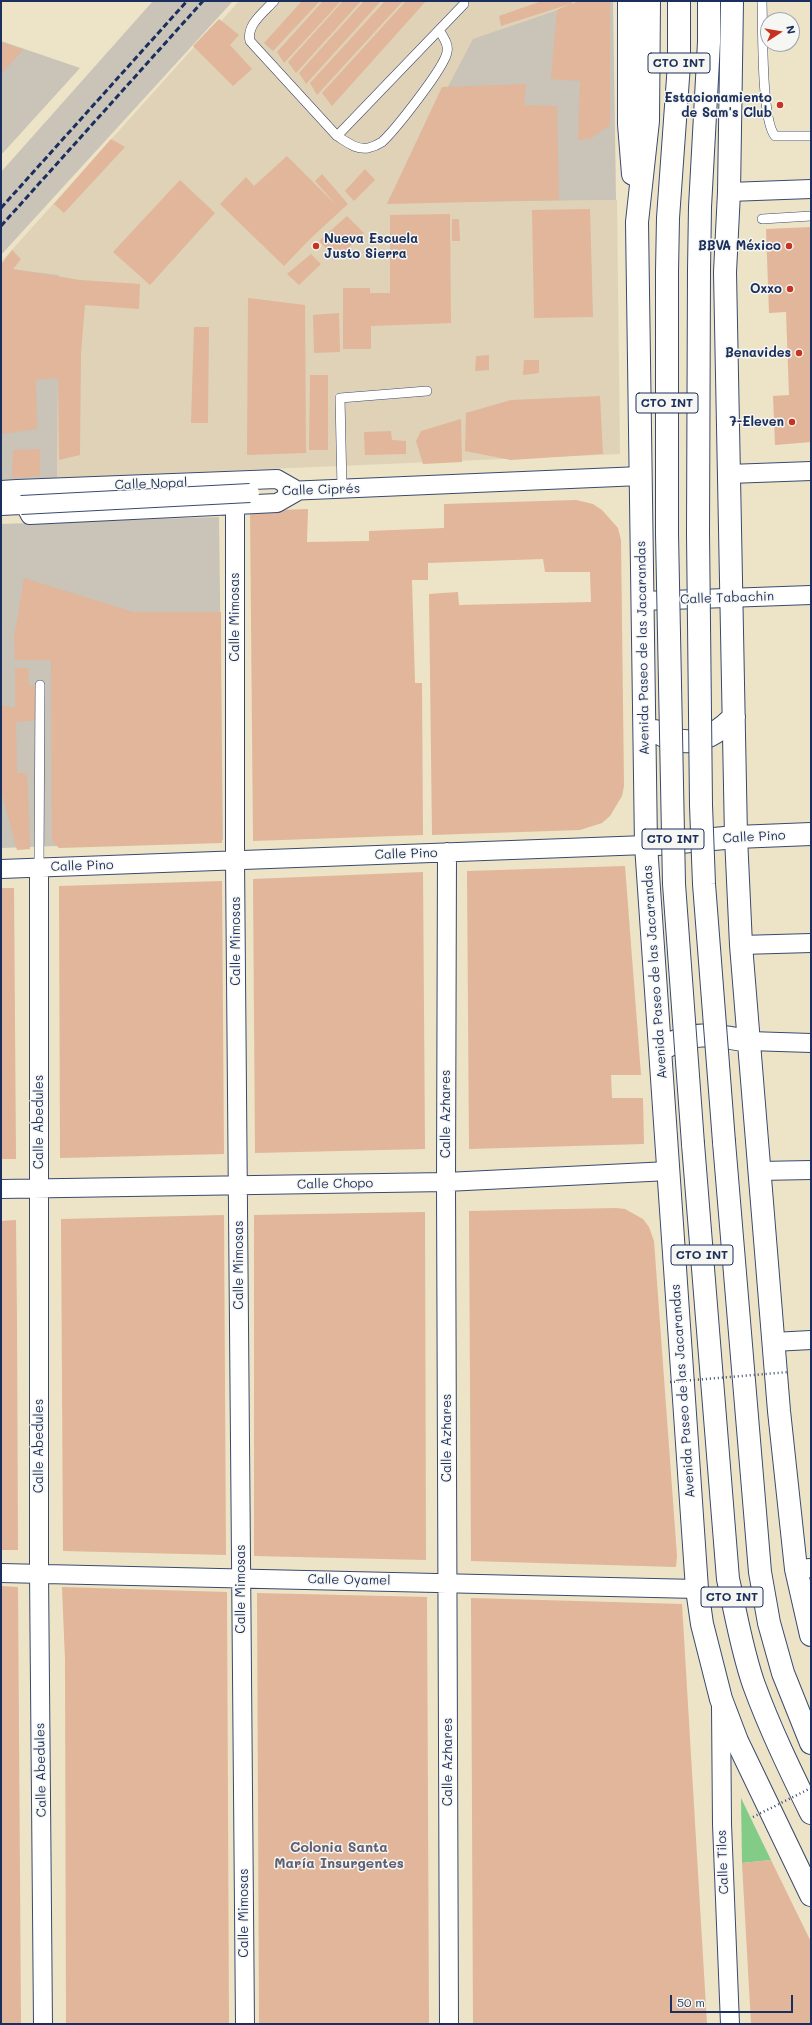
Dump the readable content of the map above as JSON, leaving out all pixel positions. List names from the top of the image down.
{
  "streets": {
    "main road": ["CTO INT", "Avenida Paseo de las Jacarandas", "Calle Pino"],
    "street": [
      "Calle Nopal",
      "Calle Ciprés",
      "Calle Tabachin",
      "Calle Mimosas",
      "Calle Azhares",
      "Calle Abedules",
      "Calle Chopo",
      "Calle Oyamel",
      "Calle Tilos"
    ]
  },
  "crossings": [
    ["Calle Nopal", "Calle Ciprés"],
    ["Calle Ciprés", "Avenida Paseo de las Jacarandas"],
    ["Calle Tabachin", "Avenida Paseo de las Jacarandas"],
    ["Calle Mimosas", "Calle Pino"],
    ["Calle Mimosas", "Calle Chopo"],
    ["Calle Mimosas", "Calle Oyamel"],
    ["Avenida Paseo de las Jacarandas", "Calle Pino"],
    ["Avenida Paseo de las Jacarandas", "Calle Chopo"],
    ["Avenida Paseo de las Jacarandas", "Calle Oyamel"],
    ["Avenida Paseo de las Jacarandas", "Calle Tilos"],
    ["Calle Pino", "Calle Azhares"],
    ["Calle Pino", "Calle Abedules"],
    ["Calle Azhares", "Calle Chopo"],
    ["Calle Azhares", "Calle Oyamel"],
    ["Calle Abedules", "Calle Chopo"],
    ["Calle Abedules", "Calle Oyamel"]
  ],
  "districts": ["Colonia Santa María Insurgentes"],
  "places": [
    "Estacionamiento de Sam's Club",
    "Nueva Escuela Justo Sierra",
    "BBVA México",
    "Oxxo",
    "Benavides",
    "7-Eleven"
  ],
  "scale_bar": "50 m",
  "north": "right"
}
